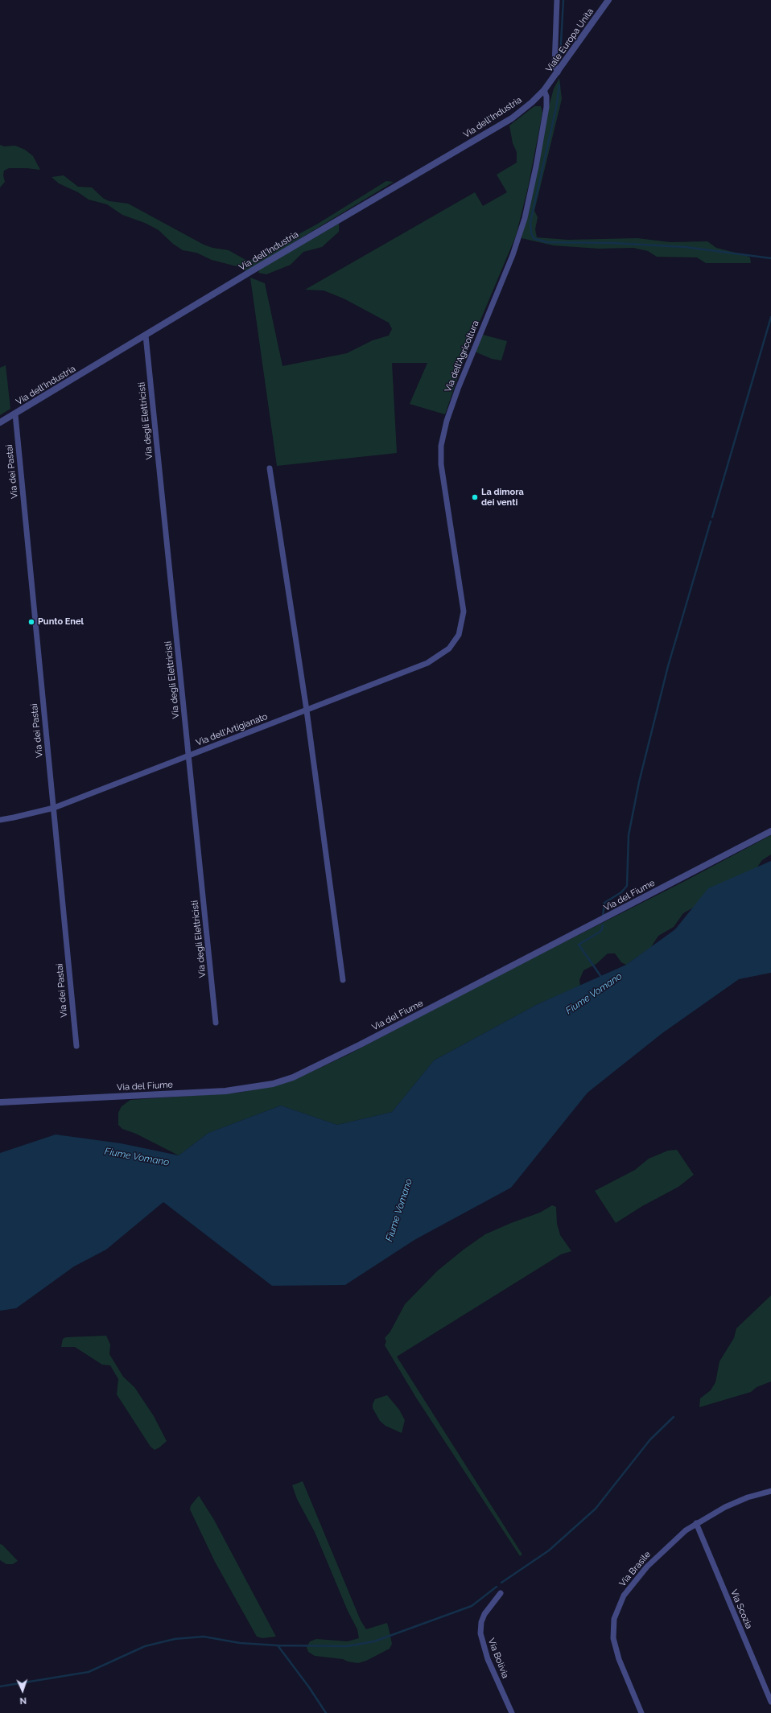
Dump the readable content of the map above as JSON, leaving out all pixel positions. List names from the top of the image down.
{
  "streets": {
    "street": [
      "Viale Europa Unita",
      "Via dell'Industria",
      "Via dell'Agricoltura",
      "Via degli Elettricisti",
      "Via dei Pastai",
      "Via dell'Artigianato",
      "Via del Fiume",
      "Via Brasile",
      "Via Scozia",
      "Via Bolivia"
    ]
  },
  "crossings": [
    ["Viale Europa Unita", "Via dell'Industria"],
    ["Viale Europa Unita", "Via dell'Agricoltura"],
    ["Via dell'Industria", "Via dell'Agricoltura"],
    ["Via dell'Industria", "Via degli Elettricisti"],
    ["Via dell'Industria", "Via dei Pastai"],
    ["Via dell'Agricoltura", "Via dell'Artigianato"],
    ["Via degli Elettricisti", "Via dell'Artigianato"],
    ["Via dei Pastai", "Via dell'Artigianato"],
    ["Via Brasile", "Via Scozia"]
  ],
  "water": ["Fiume Vomano"],
  "places": ["La dimora dei venti", "Punto Enel"],
  "north": "bottom"
}
